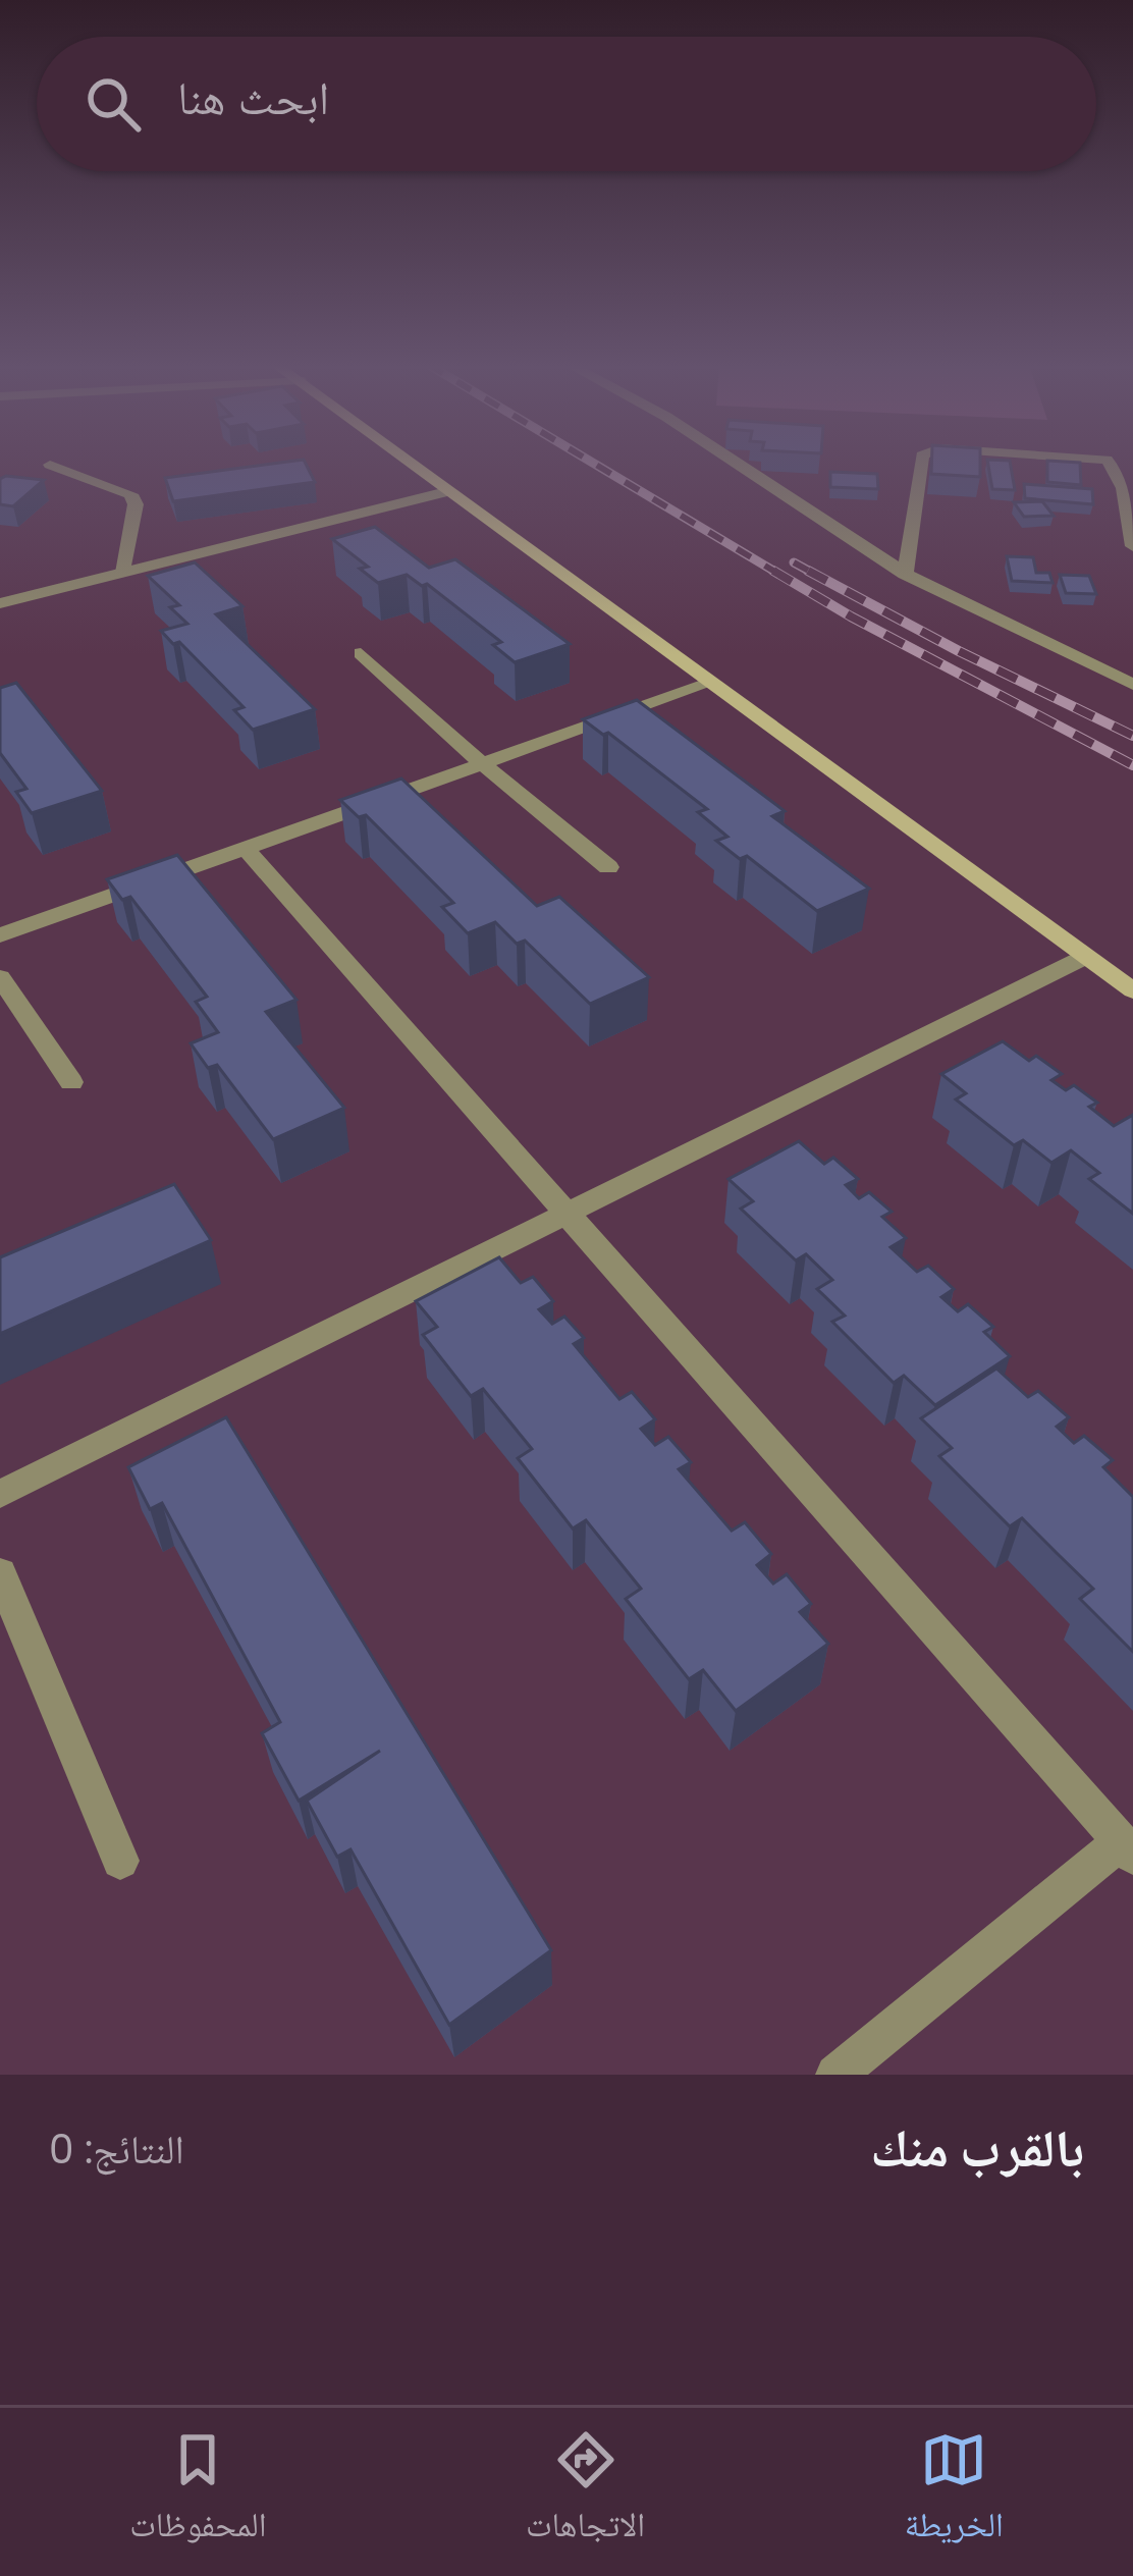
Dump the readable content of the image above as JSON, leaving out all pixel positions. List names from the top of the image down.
{
  "page": {
    "search": "ابحث هنا",
    "heading": ["بالقرب منك", "النتائج: 0"],
    "nav": ["الخريطة", "الاتجاهات", "المحفوظات"]
  }
}
